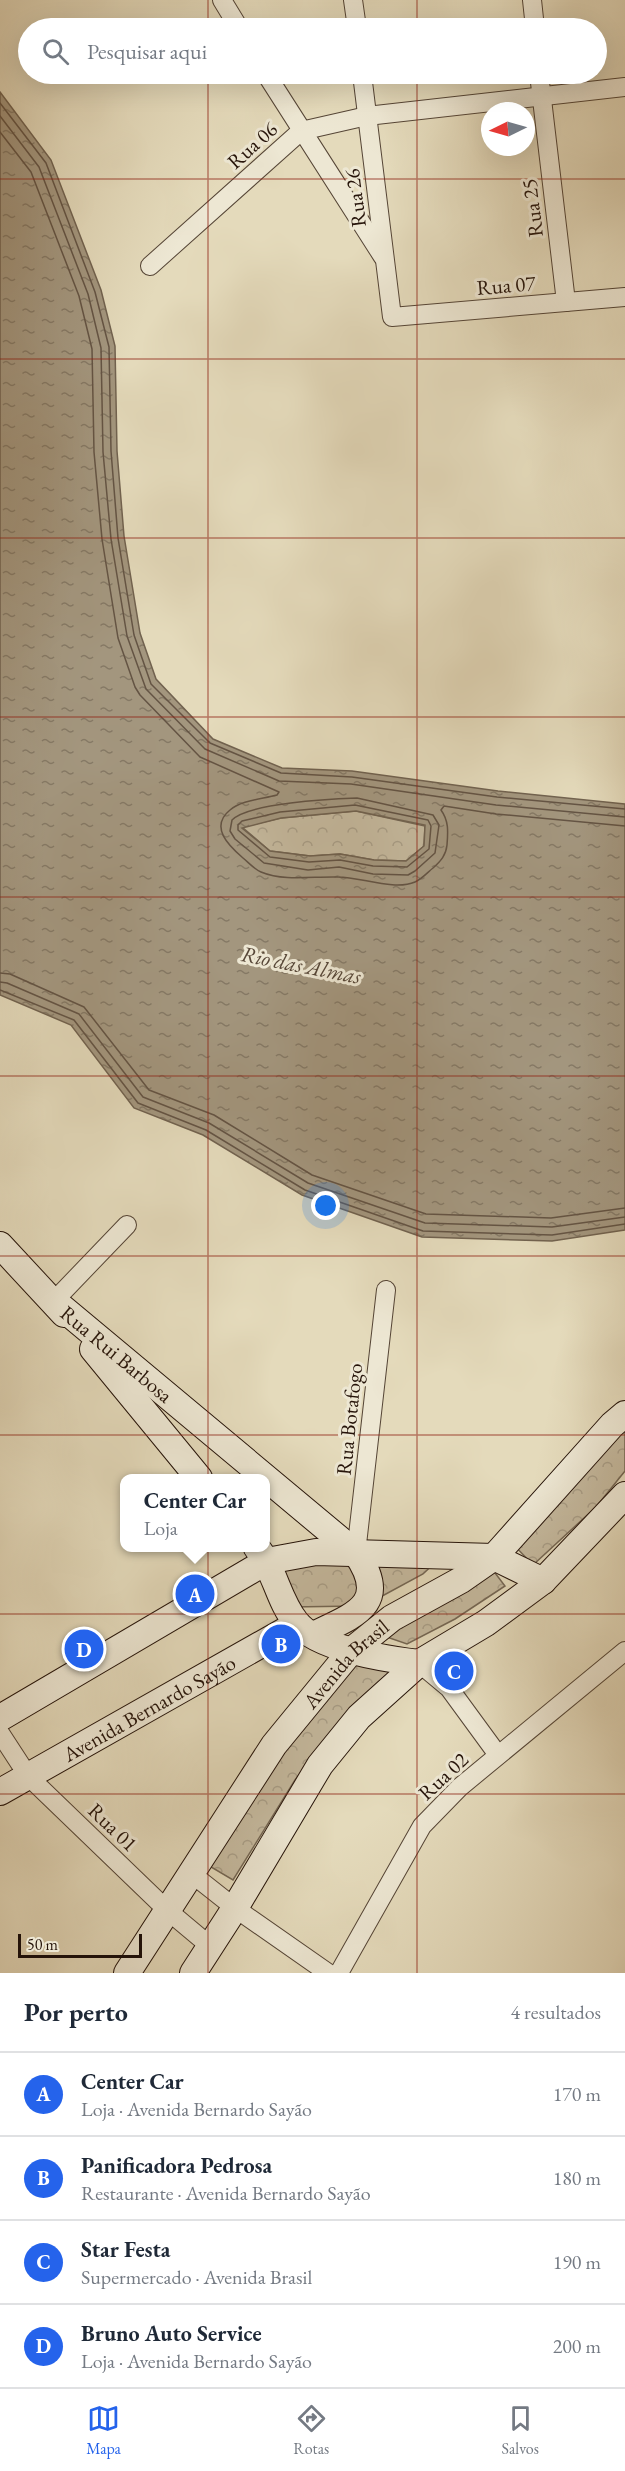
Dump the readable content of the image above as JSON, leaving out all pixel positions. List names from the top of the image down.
{
  "streets": {
    "main road": ["Rua Rui Barbosa", "Avenida Brasil", "Avenida Bernardo Sayão"],
    "street": [
      "Rua 06",
      "Rua 26",
      "Rua 25",
      "Rua 07",
      "Rua Botafogo",
      "Rua 02",
      "Rua 01"
    ]
  },
  "crossings": [
    ["Rua 06", "Rua 26"],
    ["Rua 06", "Rua 25"],
    ["Rua 26", "Rua 07"],
    ["Rua 25", "Rua 07"],
    ["Rua Rui Barbosa", "Rua Botafogo"],
    ["Rua Rui Barbosa", "Avenida Bernardo Sayão"],
    ["Rua Botafogo", "Avenida Bernardo Sayão"],
    ["Avenida Brasil", "Rua 01"],
    ["Avenida Bernardo Sayão", "Rua 01"]
  ],
  "water": ["Rio das Almas"],
  "scale_bar": "50 m",
  "north": "left",
  "page": {
    "search": "Pesquisar aqui",
    "popup": ["Center Car", "Loja"],
    "pins": [
      "A",
      "B",
      "D",
      "C"
    ],
    "scale": "50 m",
    "heading": ["Por perto", "4 resultados"],
    "list": [
      {
        "mark": "A",
        "name": "Center Car",
        "note": "Loja · Avenida Bernardo Sayão",
        "value": "170 m"
      },
      {
        "mark": "B",
        "name": "Panificadora Pedrosa",
        "note": "Restaurante · Avenida Bernardo Sayão",
        "value": "180 m"
      },
      {
        "mark": "C",
        "name": "Star Festa",
        "note": "Supermercado · Avenida Brasil",
        "value": "190 m"
      },
      {
        "mark": "D",
        "name": "Bruno Auto Service",
        "note": "Loja · Avenida Bernardo Sayão",
        "value": "200 m"
      }
    ],
    "nav": ["Mapa", "Rotas", "Salvos"]
  }
}
